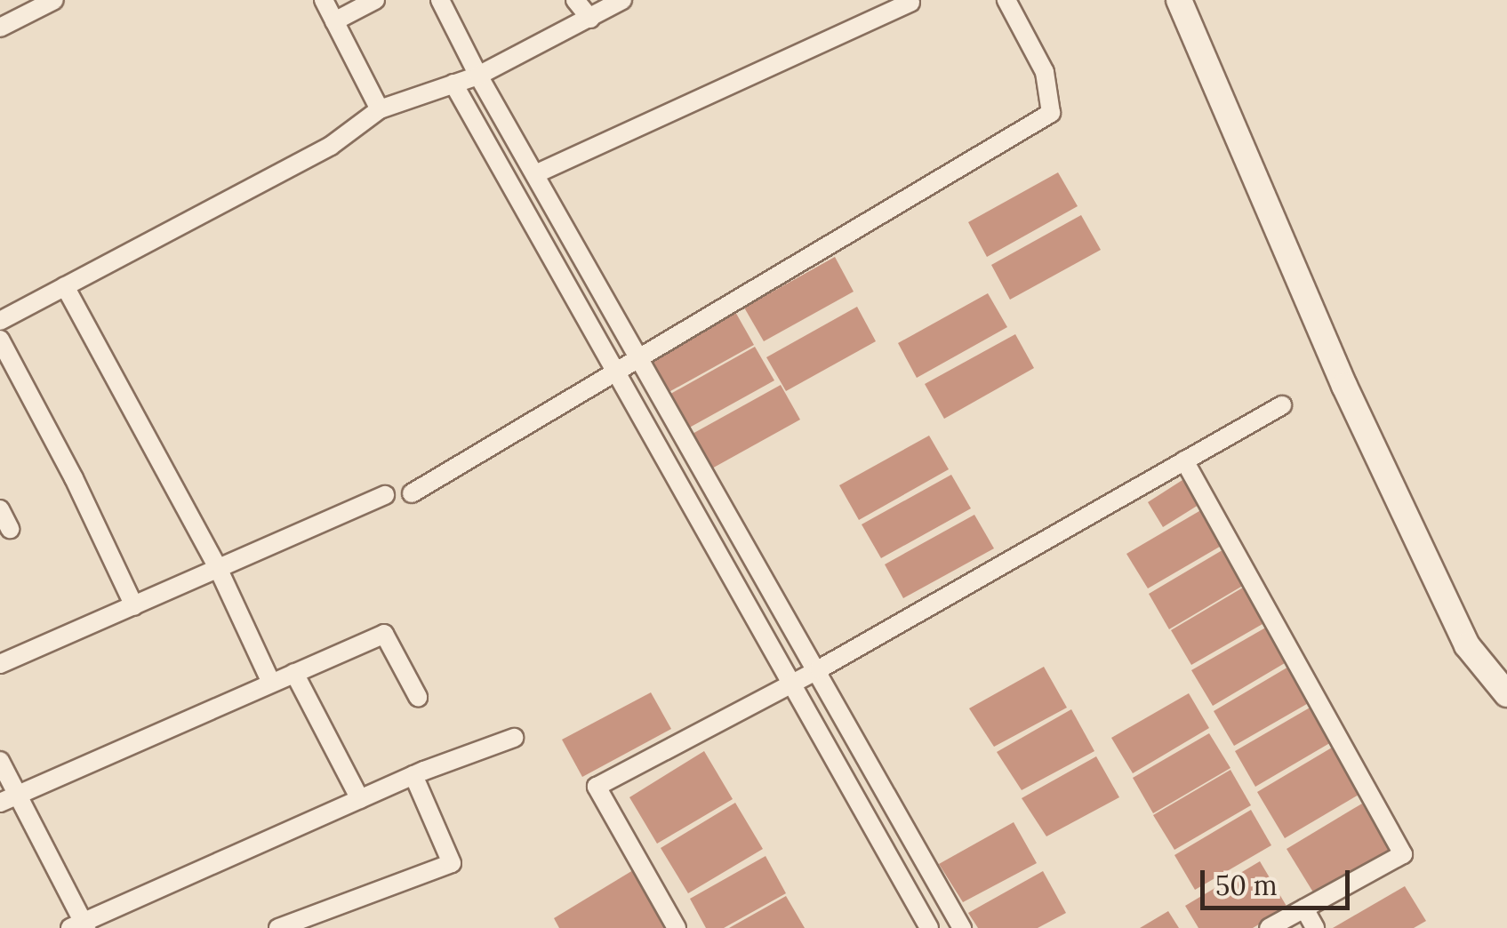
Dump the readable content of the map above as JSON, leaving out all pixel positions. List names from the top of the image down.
{
  "scale_bar": "50 m"
}
